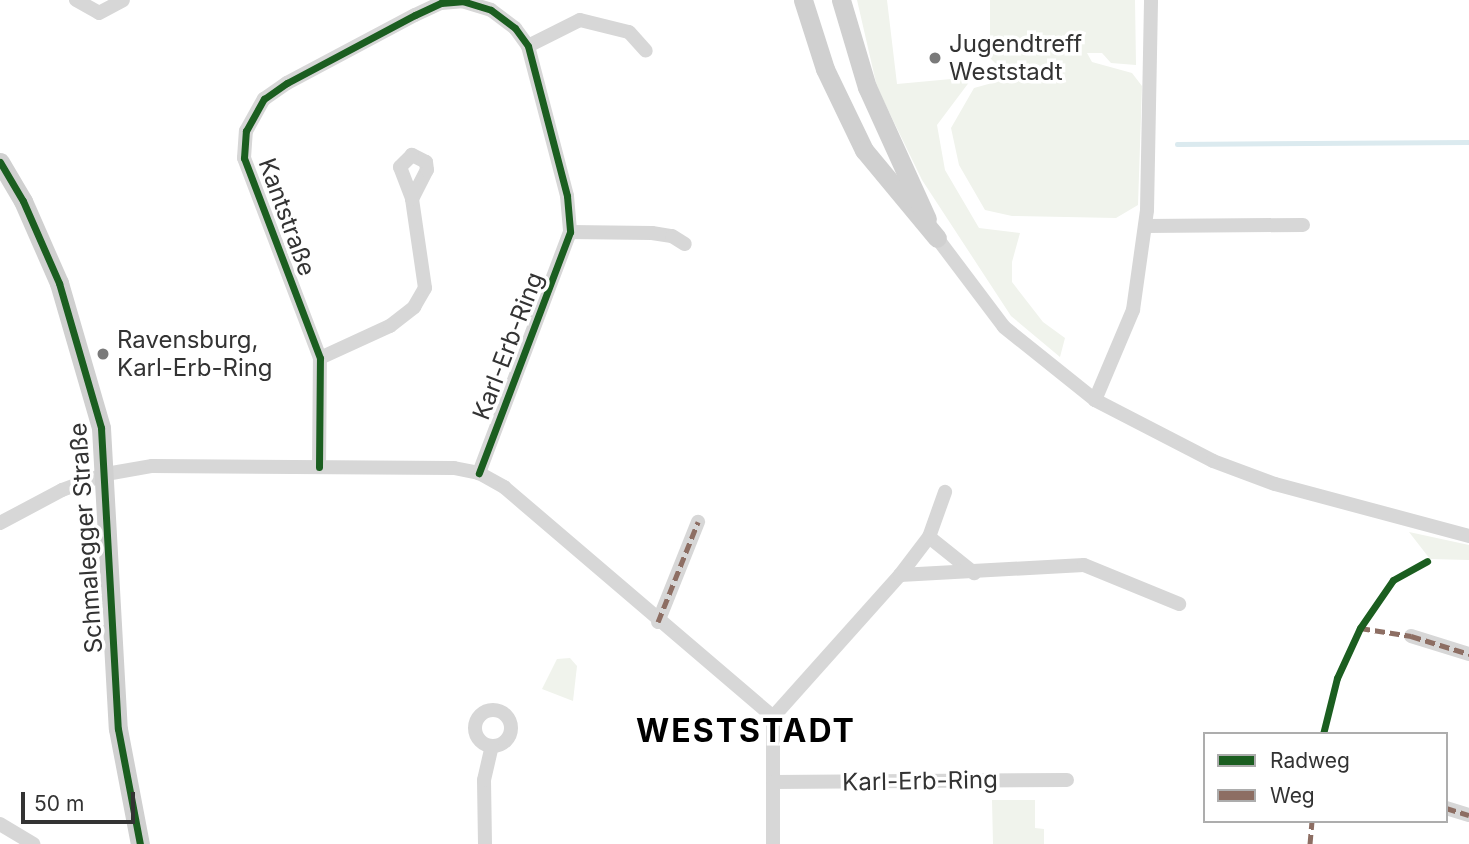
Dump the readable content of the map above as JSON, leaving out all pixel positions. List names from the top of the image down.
{
  "streets": {
    "street": ["Kantstraße", "Karl-Erb-Ring", "Schmalegger Straße"]
  },
  "crossings": [
    ["Kantstraße", "Karl-Erb-Ring"]
  ],
  "districts": ["WESTSTADT"],
  "places": ["Jugendtreff Weststadt", "Ravensburg, Karl-Erb-Ring"],
  "legend": ["Radweg", "Weg"],
  "scale_bar": "50 m"
}
